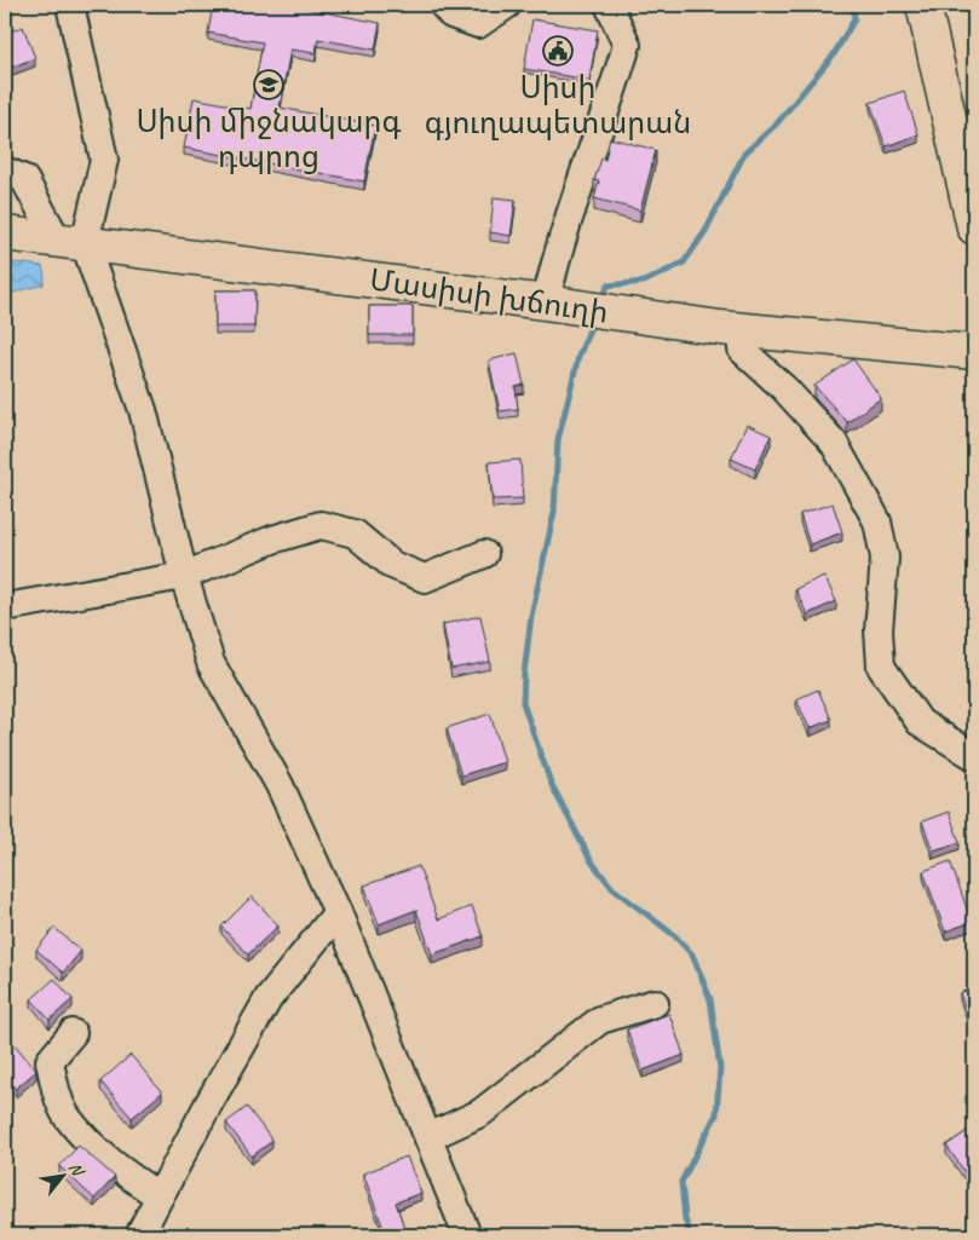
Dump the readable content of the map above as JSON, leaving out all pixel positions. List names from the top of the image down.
{
  "streets": {
    "main road": ["Մասիսի խճուղի"]
  },
  "places": {
    "public building": ["Սիսի գյուղապետարան"],
    "school or university": ["Սիսի միջնակարգ դպրոց"]
  },
  "north": "top right"
}
